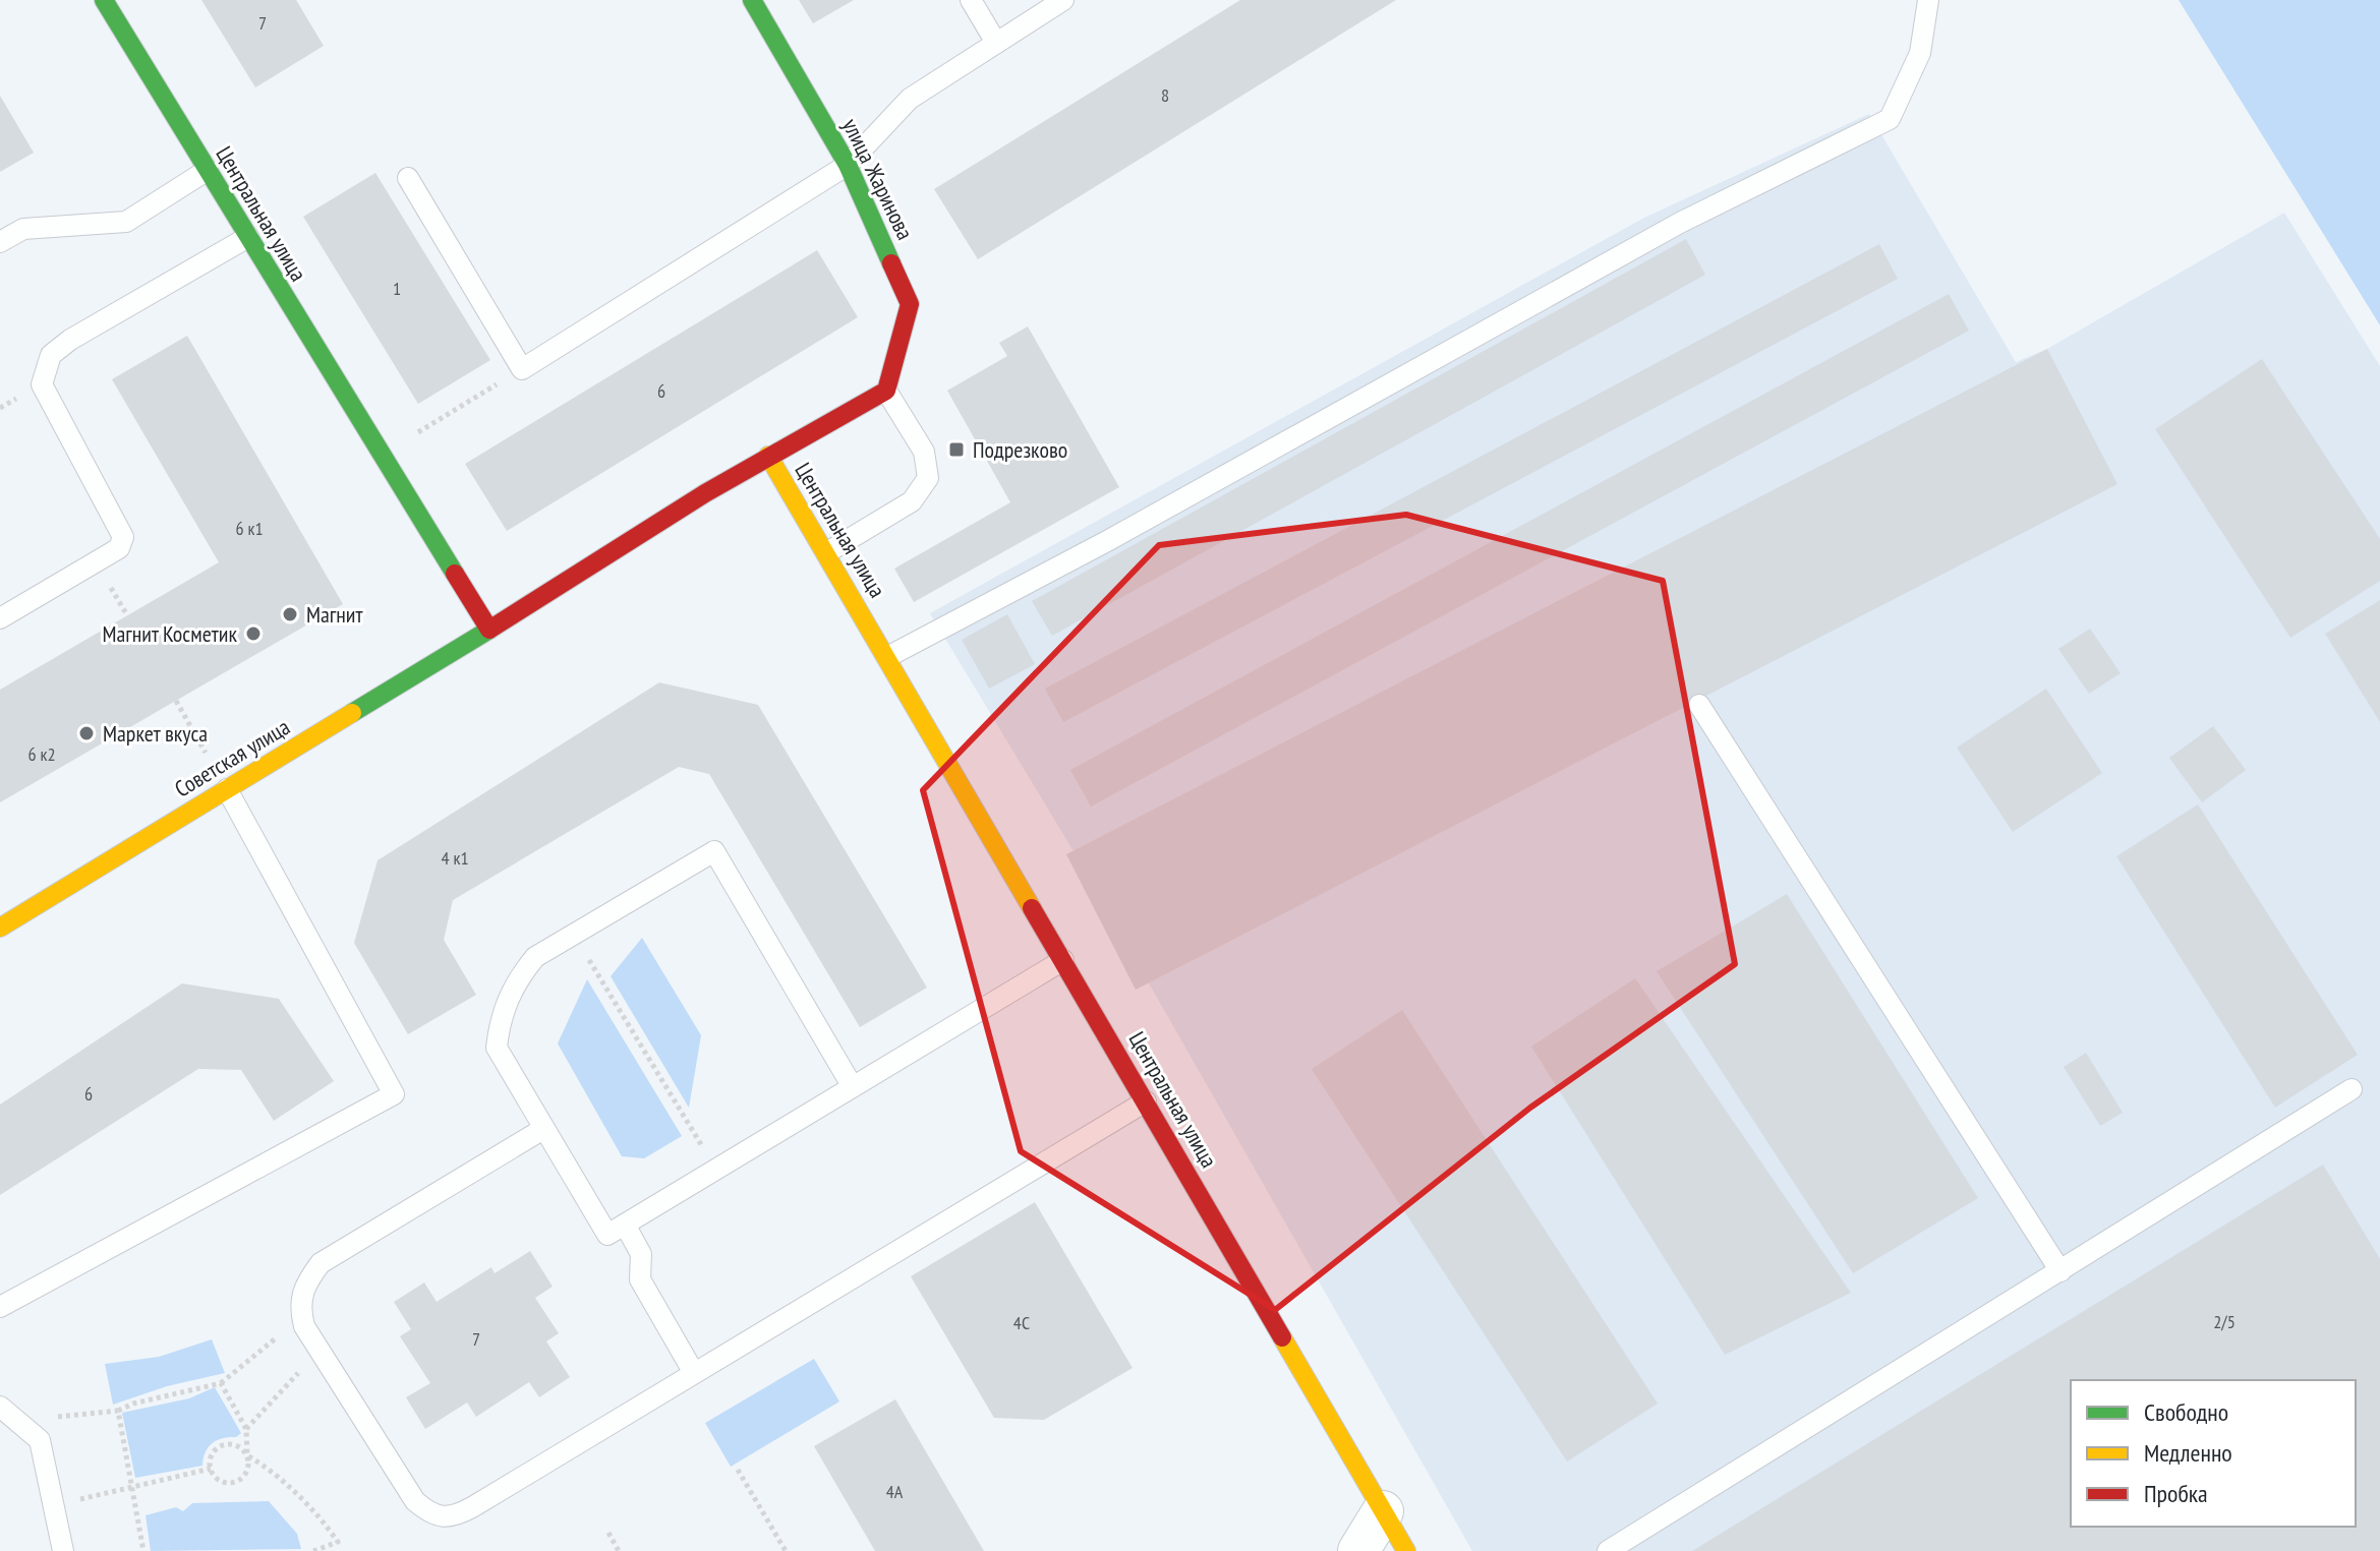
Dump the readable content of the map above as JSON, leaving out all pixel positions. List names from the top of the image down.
{
  "streets": {
    "street": ["улица Жаринова", "Центральная улица", "Советская улица"]
  },
  "crossings": [
    ["Центральная улица", "Советская улица"]
  ],
  "places": {
    "transit": ["Подрезково"],
    "other": ["Магнит", "Магнит Косметик", "Маркет вкуса"]
  },
  "house_numbers": [
    "7",
    "8",
    "1",
    "6",
    "6 к1",
    "6 к2",
    "4 к1",
    "6",
    "2/5",
    "4С",
    "7",
    "4А"
  ],
  "legend": ["Свободно", "Медленно", "Пробка"]
}
